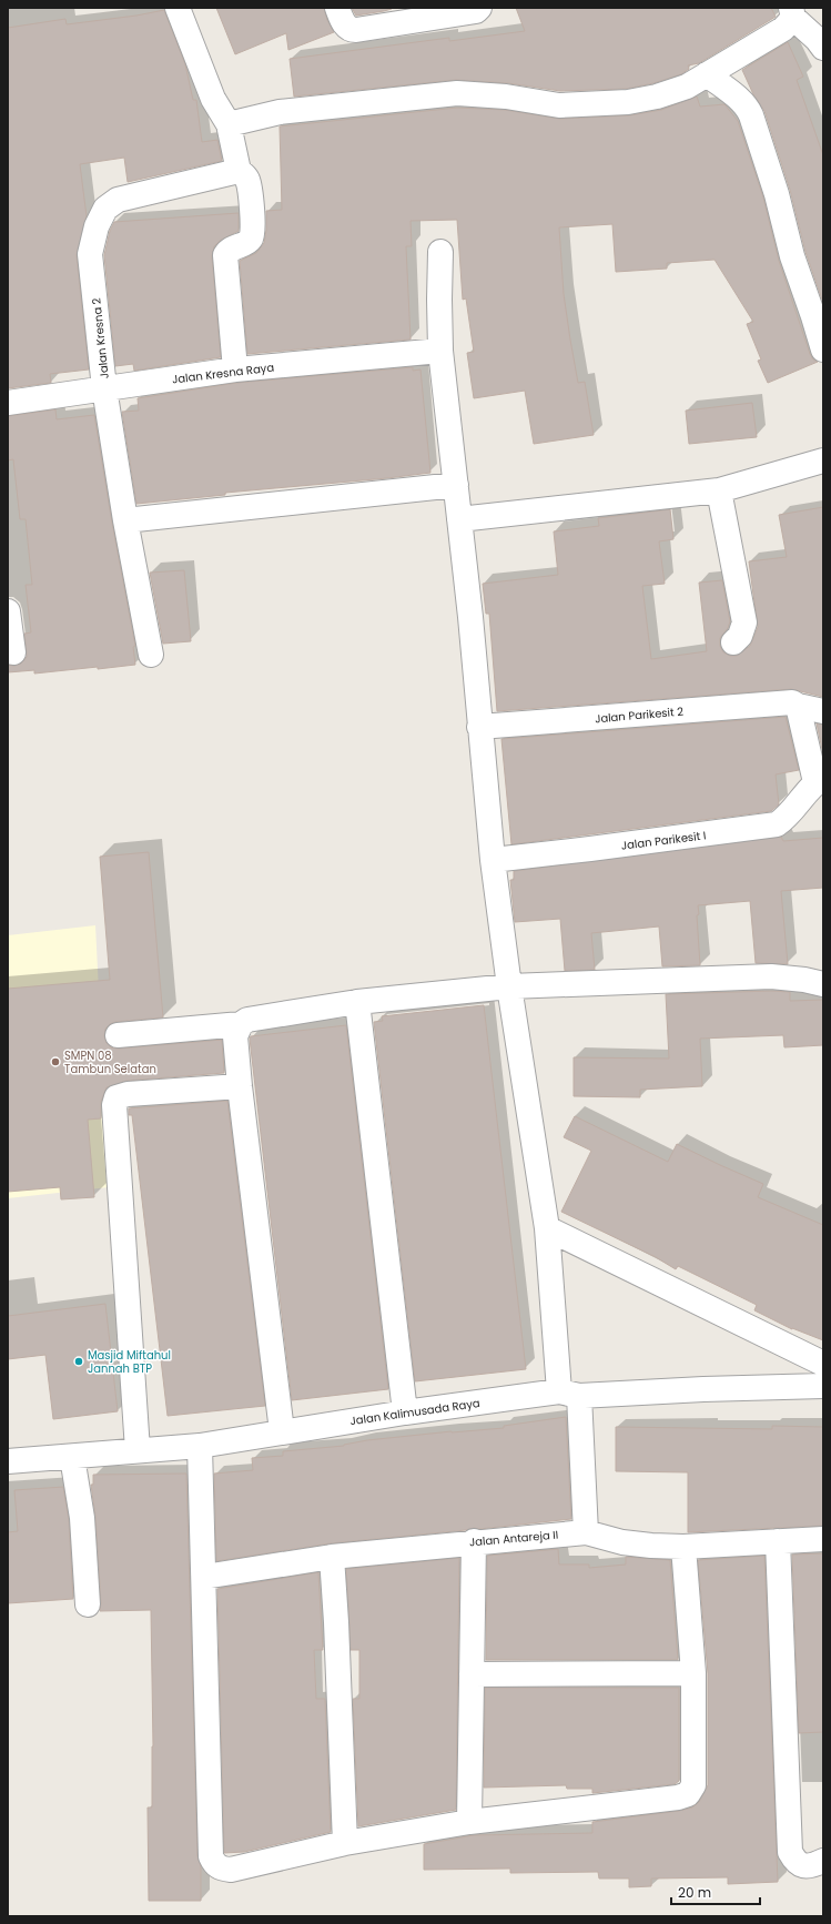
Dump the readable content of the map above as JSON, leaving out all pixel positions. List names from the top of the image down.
{
  "streets": {
    "street": [
      "Jalan Kresna 2",
      "Jalan Kresna Raya",
      "Jalan Parikesit 2",
      "Jalan Parikesit I",
      "Jalan Kalimusada Raya",
      "Jalan Antareja II"
    ]
  },
  "crossings": [
    ["Jalan Kresna 2", "Jalan Kresna Raya"]
  ],
  "places": ["SMPN 08 Tambun Selatan", "Masjid Miftahul Jannah BTP"],
  "scale_bar": "20 m"
}
